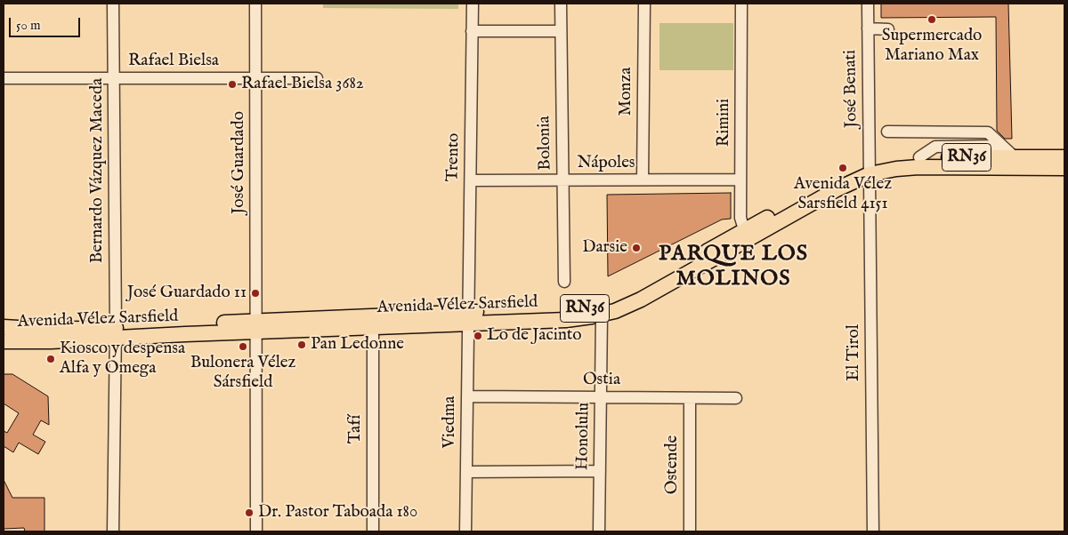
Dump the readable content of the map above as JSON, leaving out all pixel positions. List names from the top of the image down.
{
  "streets": {
    "main road": ["RN36", "Avenida Vélez Sarsfield"],
    "street": [
      "Rafael Bielsa",
      "José Benati",
      "Monza",
      "Rimini",
      "Bolonia",
      "Trento",
      "José Guardado",
      "Nápoles",
      "Bernardo Vázquez Maceda",
      "El Tirol",
      "Ostia",
      "Viedma",
      "Tafí",
      "Honolulu",
      "Ostende"
    ]
  },
  "crossings": [
    ["Rafael Bielsa", "José Guardado"],
    ["Rafael Bielsa", "Bernardo Vázquez Maceda"],
    ["José Benati", "Avenida Vélez Sarsfield"],
    ["José Benati", "El Tirol"],
    ["Monza", "Nápoles"],
    ["Rimini", "Nápoles"],
    ["Rimini", "Avenida Vélez Sarsfield"],
    ["Bolonia", "Nápoles"],
    ["Trento", "Nápoles"],
    ["Trento", "Avenida Vélez Sarsfield"],
    ["Trento", "Viedma"],
    ["José Guardado", "Avenida Vélez Sarsfield"],
    ["Bernardo Vázquez Maceda", "Avenida Vélez Sarsfield"],
    ["Avenida Vélez Sarsfield", "El Tirol"],
    ["Avenida Vélez Sarsfield", "Viedma"],
    ["Avenida Vélez Sarsfield", "Tafí"],
    ["Avenida Vélez Sarsfield", "Honolulu"],
    ["Ostia", "Viedma"],
    ["Ostia", "Honolulu"],
    ["Ostia", "Ostende"]
  ],
  "districts": ["PARQUE LOS MOLINOS"],
  "places": [
    "Supermercado Mariano Max",
    "Rafael Bielsa 3682",
    "Avenida Vélez Sarsfield 4151",
    "Darsie",
    "José Guardado 11",
    "Lo de Jacinto",
    "Pan Ledonne",
    "Bulonera Vélez Sársfield",
    "Kiosco y despensa Alfa y Omega",
    "Dr. Pastor Taboada 180"
  ],
  "scale_bar": "50 m"
}
